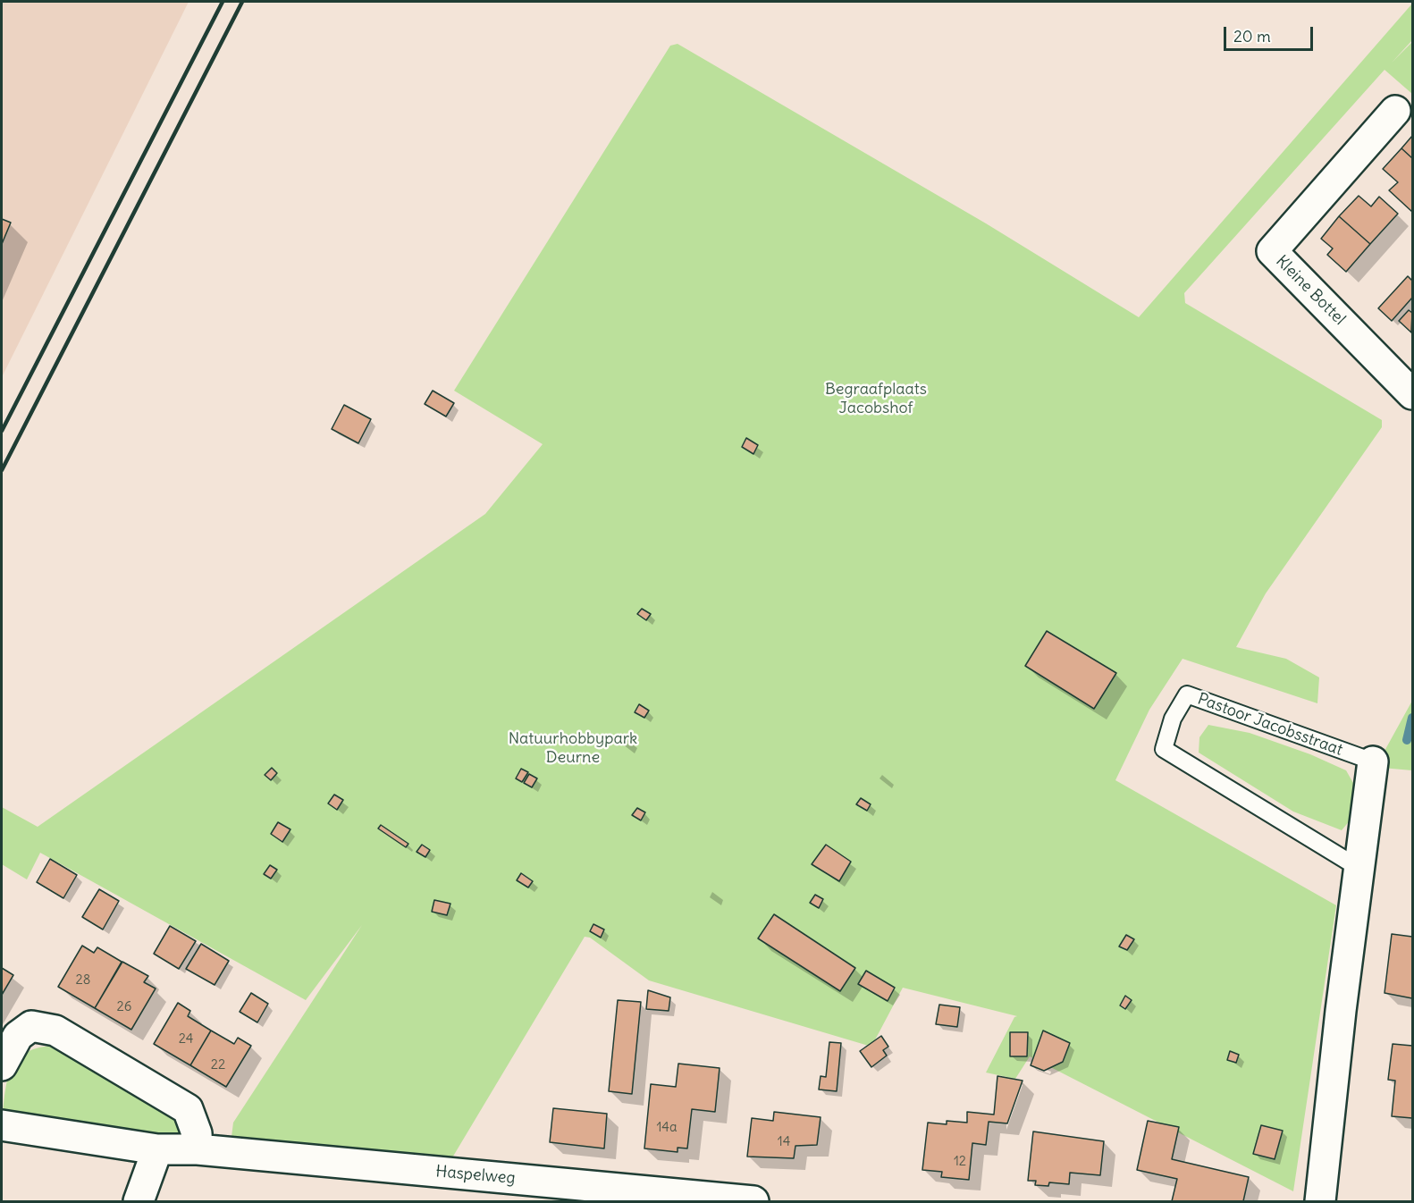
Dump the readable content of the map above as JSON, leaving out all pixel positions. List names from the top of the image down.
{
  "streets": {
    "street": ["Kleine Bottel", "Pastoor Jacobsstraat", "Haspelweg"]
  },
  "parks": ["Begraafplaats Jacobshof", "Natuurhobbypark Deurne"],
  "house_numbers": [
    "28",
    "26",
    "24",
    "22",
    "14a",
    "14",
    "12"
  ],
  "scale_bar": "20 m"
}
